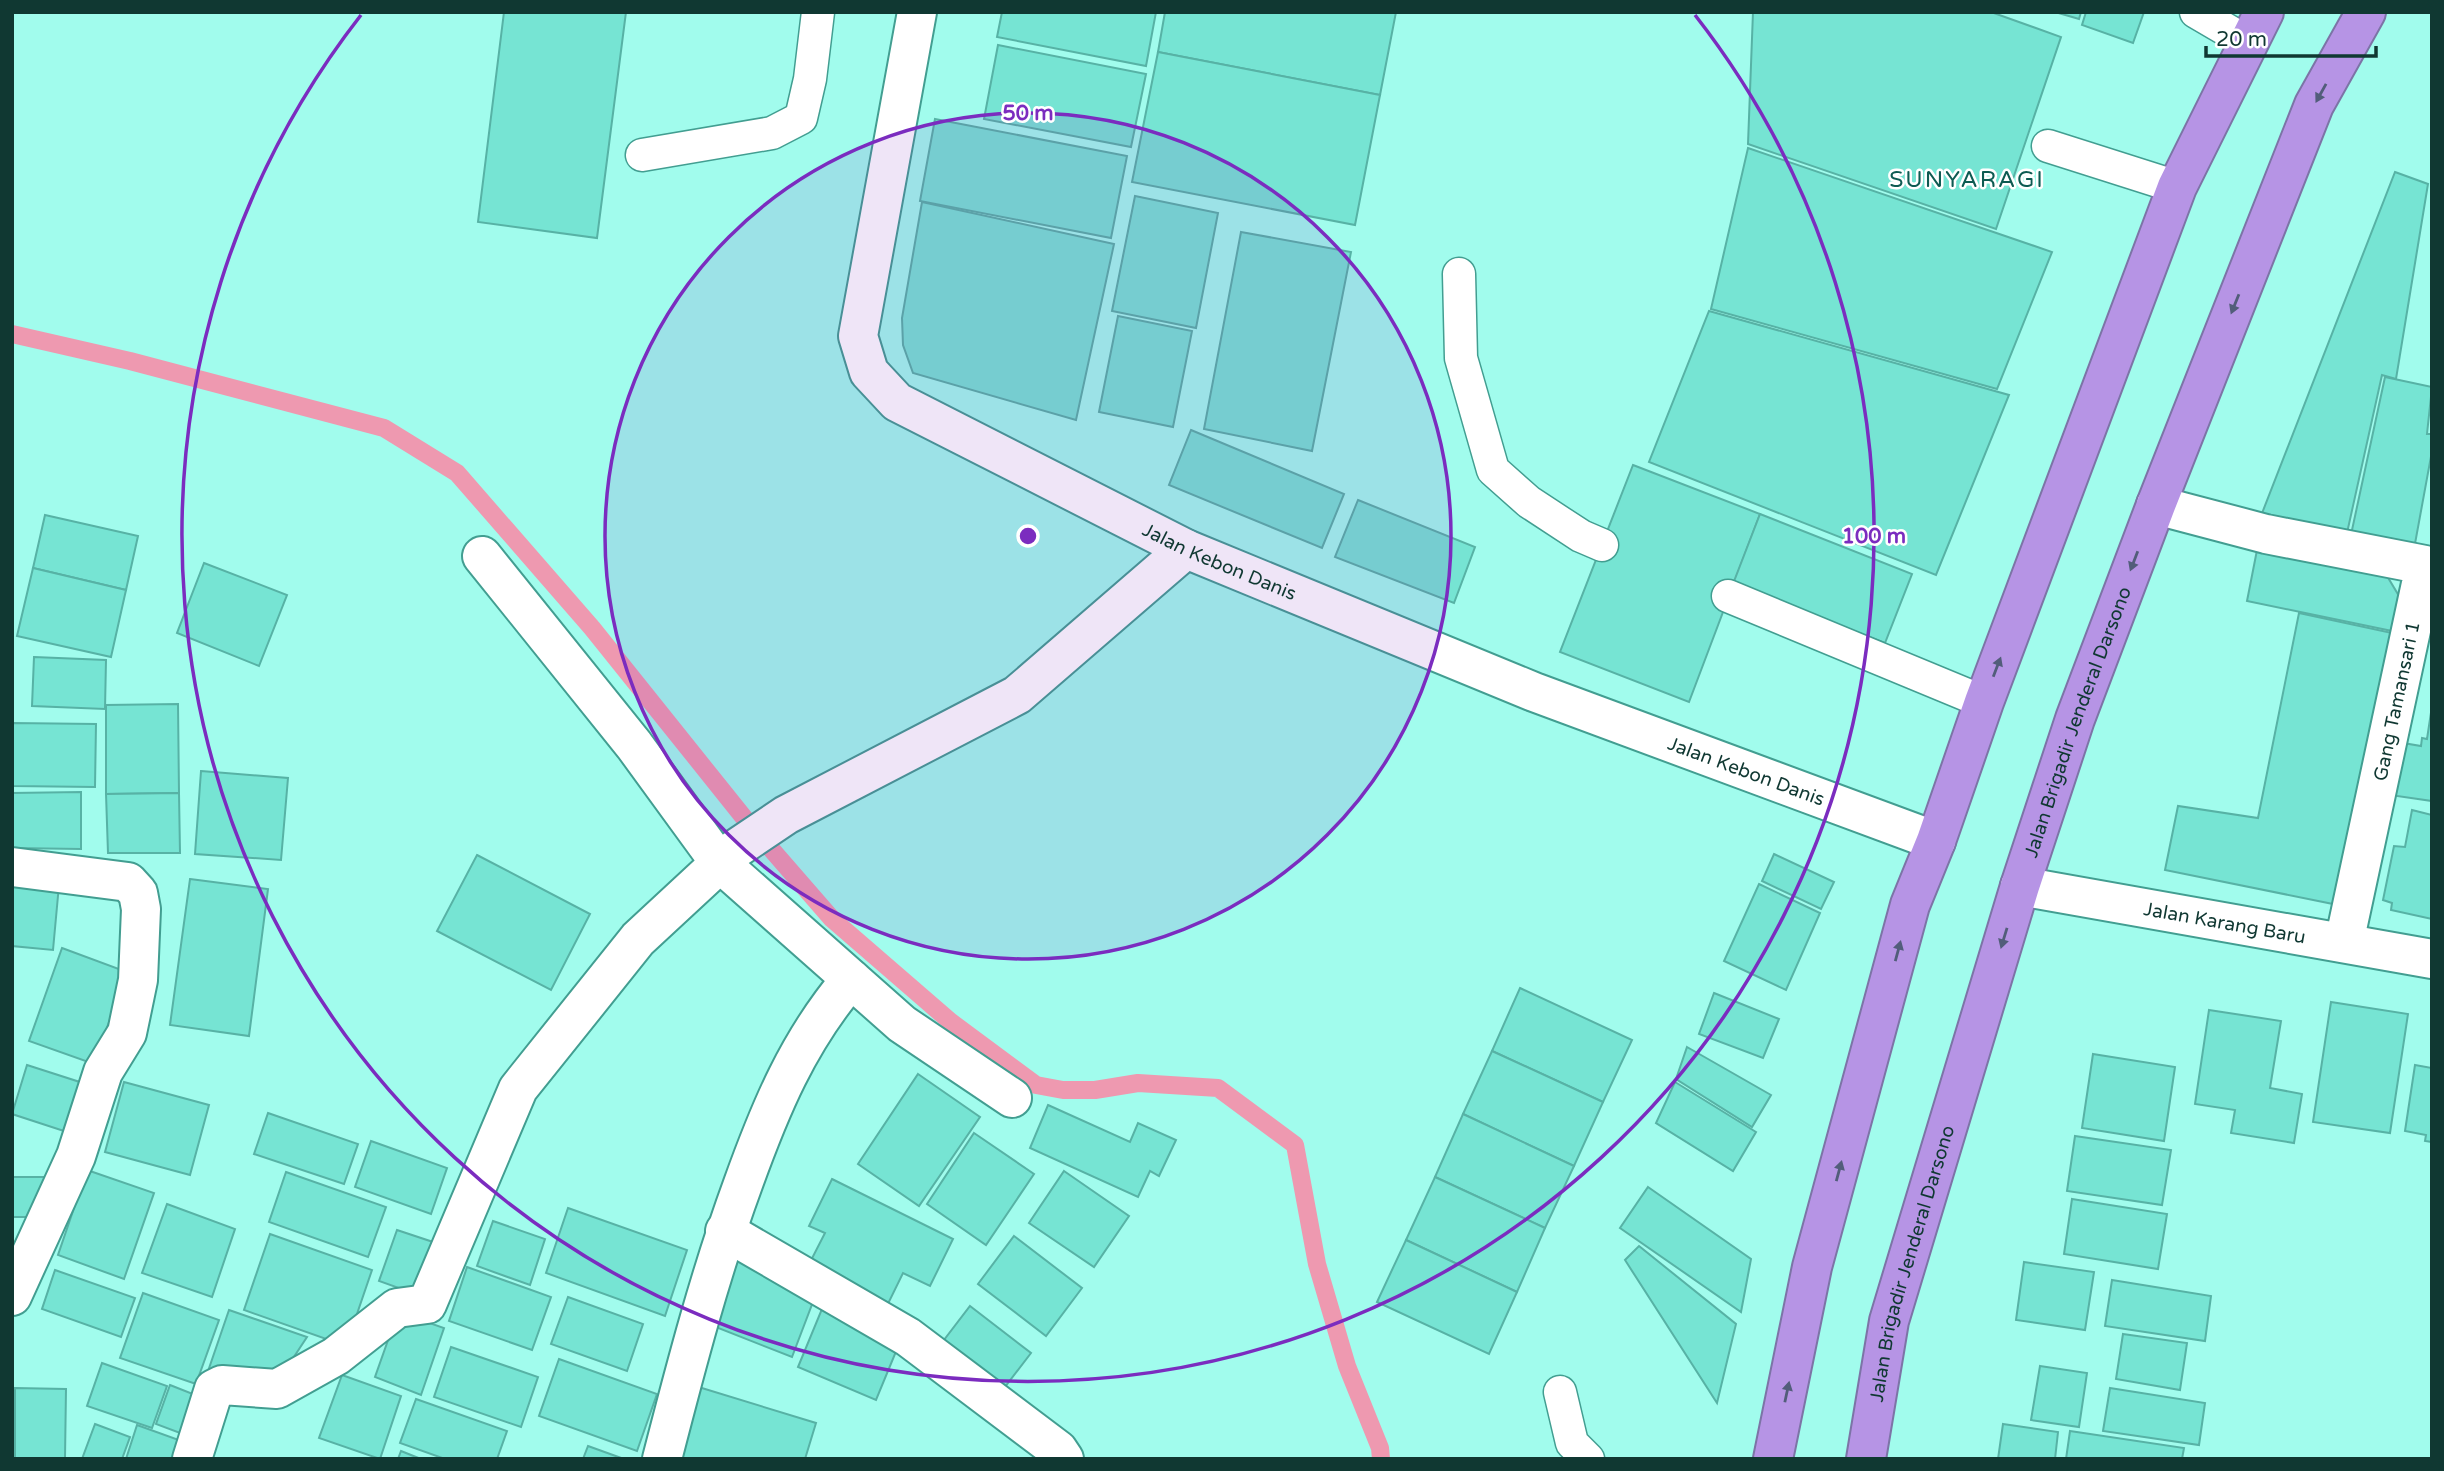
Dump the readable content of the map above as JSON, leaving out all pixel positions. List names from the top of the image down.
{
  "streets": {
    "highway": ["Jalan Brigadir Jenderal Darsono"],
    "street": ["Jalan Kebon Danis", "Gang Tamansari 1", "Jalan Karang Baru"]
  },
  "crossings": [
    ["Gang Tamansari 1", "Jalan Brigadir Jenderal Darsono"],
    ["Gang Tamansari 1", "Jalan Karang Baru"],
    ["Jalan Brigadir Jenderal Darsono", "Jalan Karang Baru"]
  ],
  "districts": ["SUNYARAGI"],
  "scale_bar": "20 m",
  "rings": ["50 m", "100 m"]
}
